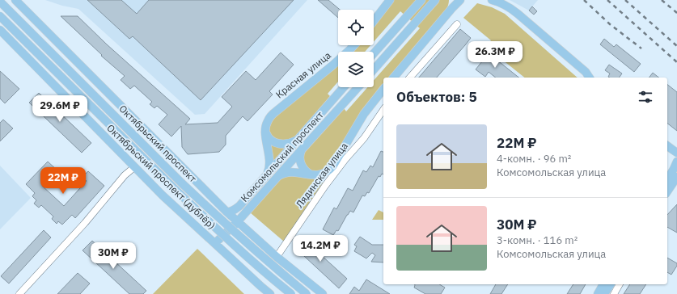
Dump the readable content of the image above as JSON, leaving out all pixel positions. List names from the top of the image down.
{
  "streets": {
    "main road": [
      "Красная улица",
      "Октябрьский проспект",
      "Комсомольский проспект",
      "Лядинская улица",
      "Октябрьский проспект (дублёр)"
    ]
  },
  "crossings": [
    ["Комсомольский проспект", "Лядинская улица"],
    ["Комсомольский проспект", "Октябрьский проспект (дублёр)"],
    ["Лядинская улица", "Октябрьский проспект (дублёр)"]
  ],
  "page": {
    "price": [
      "26.3M ₽",
      "29.6M ₽",
      "22M ₽",
      "14.2M ₽",
      "30M ₽"
    ],
    "heading": "Объектов: 5",
    "list": [
      {
        "name": "22M ₽",
        "note": "4-комн. · 96 m² · Комсомольская улица"
      },
      {
        "name": "30M ₽",
        "note": "3-комн. · 116 m² · Комсомольская улица"
      }
    ]
  }
}
